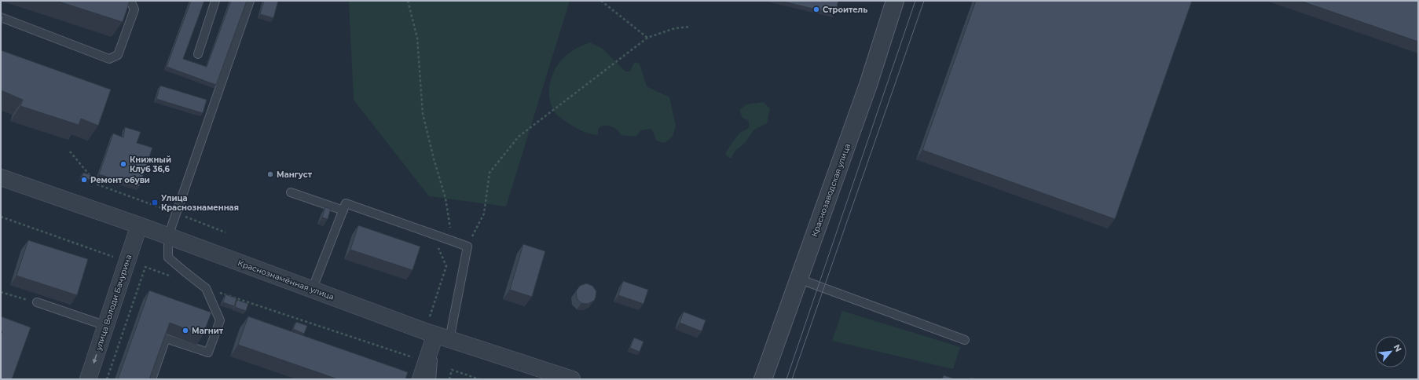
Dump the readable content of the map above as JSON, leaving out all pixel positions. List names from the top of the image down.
{
  "streets": {
    "street": ["Краснозаводская улица", "Краснознамённая улица", "улица Володи Бачурина"]
  },
  "crossings": [
    ["Краснознамённая улица", "улица Володи Бачурина"]
  ],
  "places": {
    "other": [
      "Строитель",
      "Книжный Клуб 36,6",
      "Мангуст",
      "Ремонт обуви",
      "Магнит"
    ],
    "transit": ["Улица Краснознаменная"]
  },
  "north": "top right"
}
